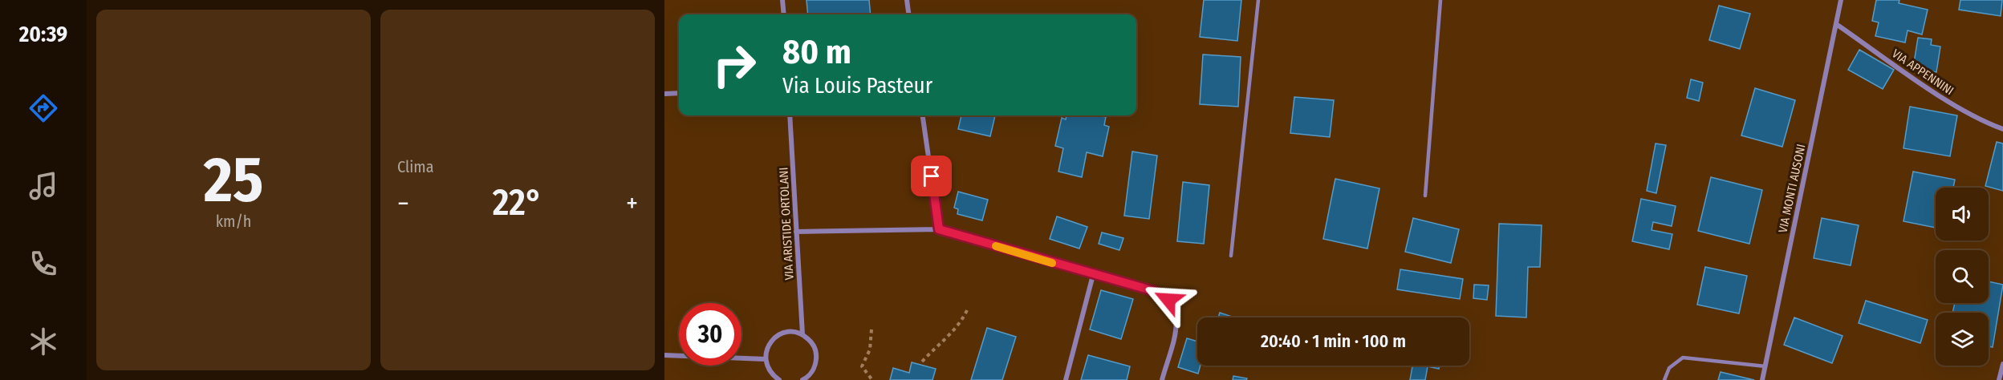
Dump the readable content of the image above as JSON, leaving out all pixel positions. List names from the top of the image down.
{
  "streets": {
    "street": ["VIA APPENNINI", "VIA MONTI AUSONI", "VIA ARISTIDE ORTOLANI"]
  },
  "crossings": [
    ["VIA APPENNINI", "VIA MONTI AUSONI"]
  ],
  "page": {
    "tabs": "20:39",
    "tile": [
      ["25", "km/h"],
      "Clima"
    ],
    "turn": ["80 m", "Via Louis Pasteur"],
    "heat": ["−", "22°", "+"],
    "limit": "30",
    "trip": "20:40 · 1 min · 100 m"
  }
}
